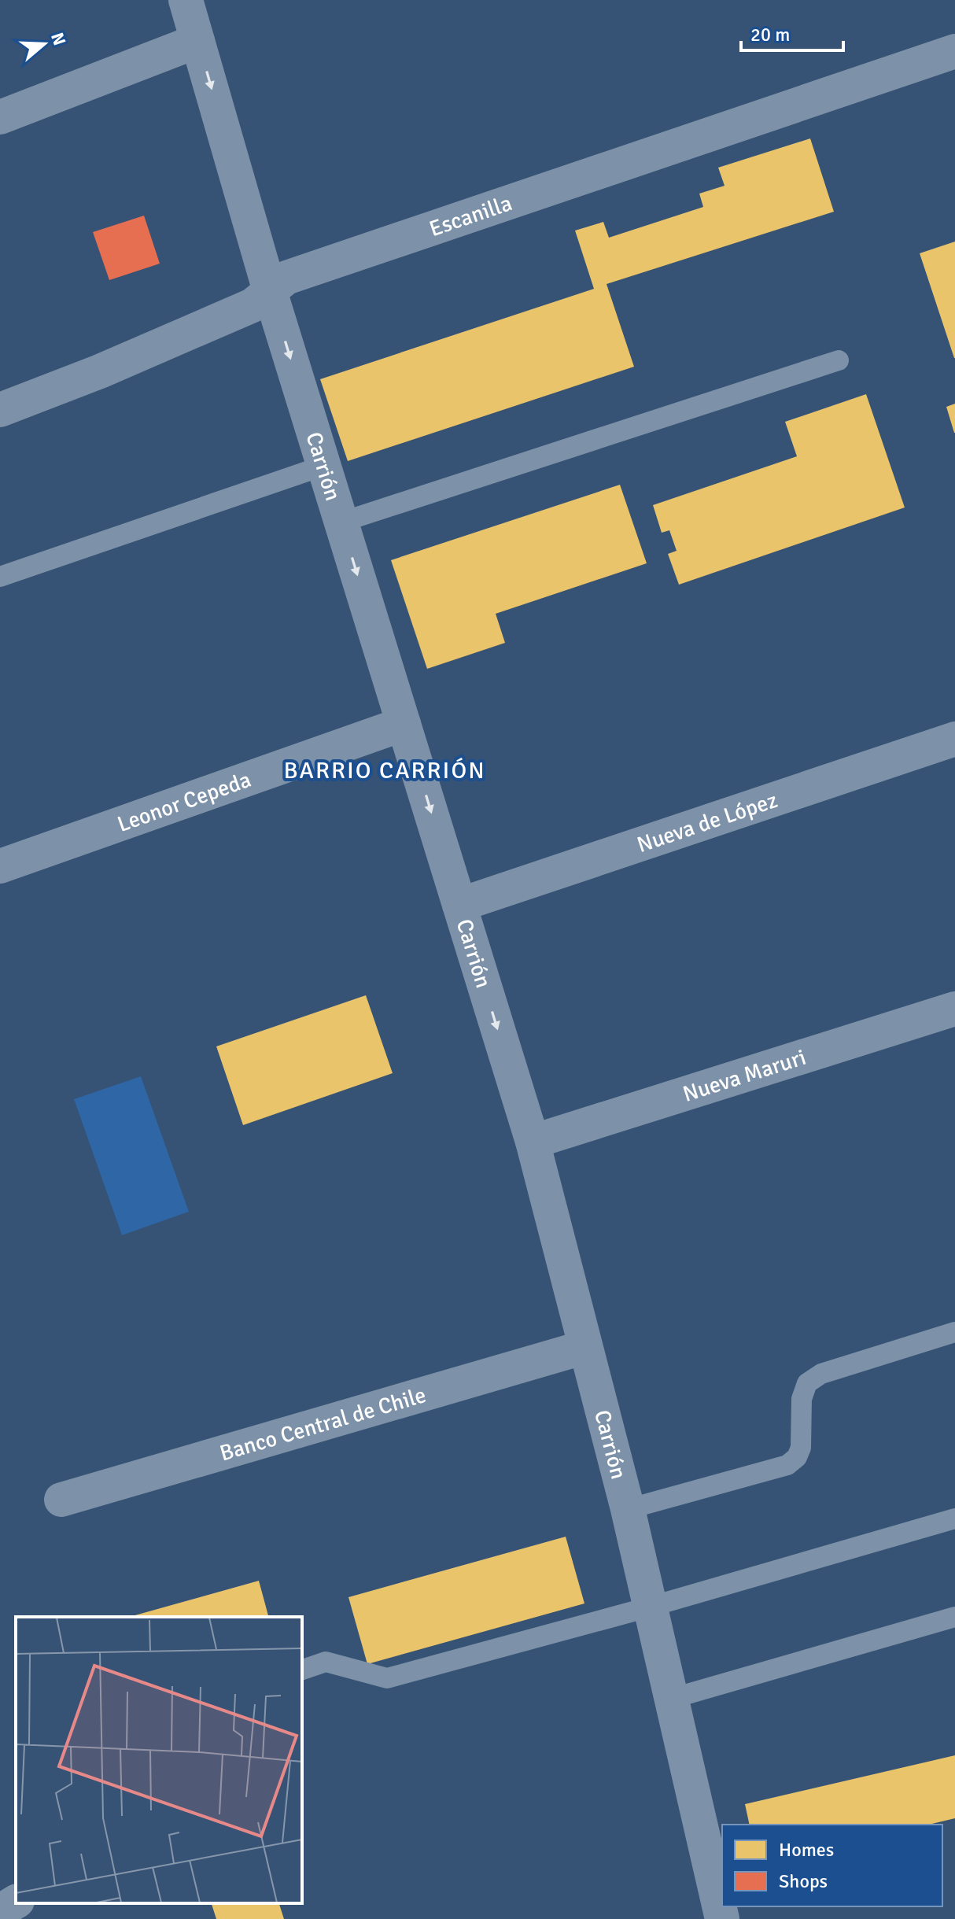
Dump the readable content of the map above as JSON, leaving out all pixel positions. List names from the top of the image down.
{
  "streets": {
    "street": [
      "Escanilla",
      "Carrión",
      "Leonor Cepeda",
      "Nueva de López",
      "Nueva Maruri",
      "Banco Central de Chile"
    ]
  },
  "crossings": [
    ["Escanilla", "Carrión"],
    ["Carrión", "Leonor Cepeda"],
    ["Carrión", "Nueva de López"],
    ["Carrión", "Nueva Maruri"],
    ["Carrión", "Banco Central de Chile"]
  ],
  "one_way": ["Carrión"],
  "districts": ["BARRIO CARRIÓN"],
  "legend": ["Homes", "Shops"],
  "scale_bar": "20 m",
  "north": "right"
}
